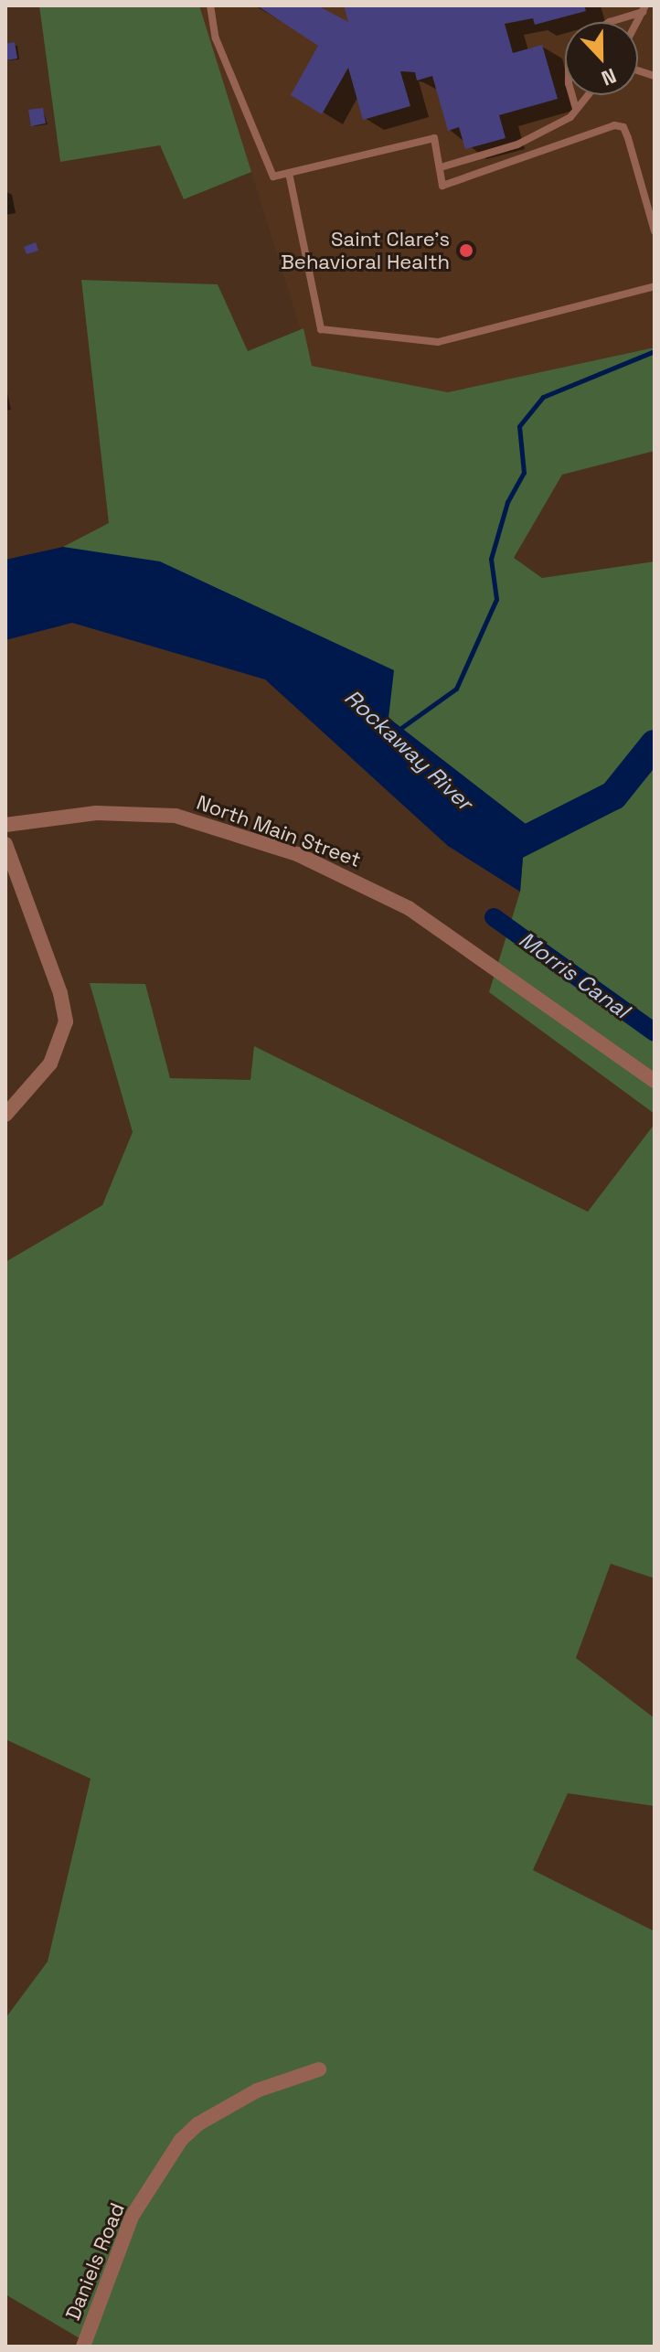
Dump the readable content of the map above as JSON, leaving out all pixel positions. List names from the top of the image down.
{
  "streets": {
    "street": ["North Main Street", "Daniels Road"]
  },
  "water": ["Rockaway River", "Morris Canal"],
  "places": ["Saint Clare’s Behavioral Health"],
  "north": "bottom"
}
